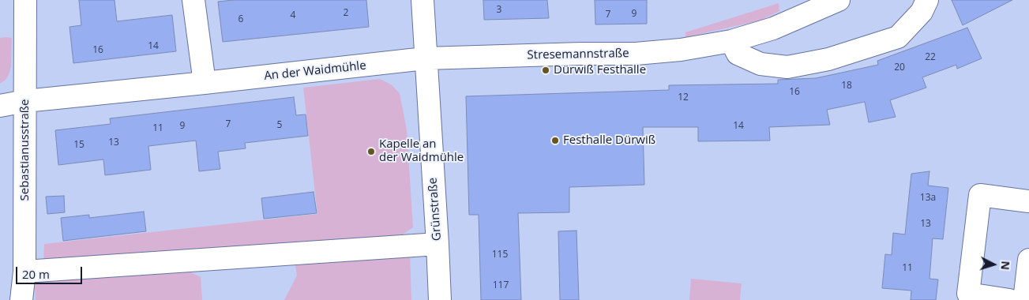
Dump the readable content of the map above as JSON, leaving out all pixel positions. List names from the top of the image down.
{
  "streets": {
    "street": [
      "Stresemannstraße",
      "An der Waidmühle",
      "Sebastianusstraße",
      "Grünstraße"
    ]
  },
  "crossings": [
    ["Stresemannstraße", "An der Waidmühle"],
    ["Stresemannstraße", "Grünstraße"],
    ["An der Waidmühle", "Sebastianusstraße"],
    ["An der Waidmühle", "Grünstraße"]
  ],
  "places": ["Dürwiß Festhalle", "Festhalle Dürwiß", "Kapelle an der Waidmühle"],
  "house_numbers": [
    "3",
    "2",
    "9",
    "7",
    "4",
    "6",
    "14",
    "16",
    "22",
    "20",
    "18",
    "16",
    "12",
    "7",
    "5",
    "9",
    "14",
    "11",
    "13",
    "15",
    "13a",
    "13",
    "115",
    "11",
    "117"
  ],
  "scale_bar": "20 m",
  "north": "right"
}
